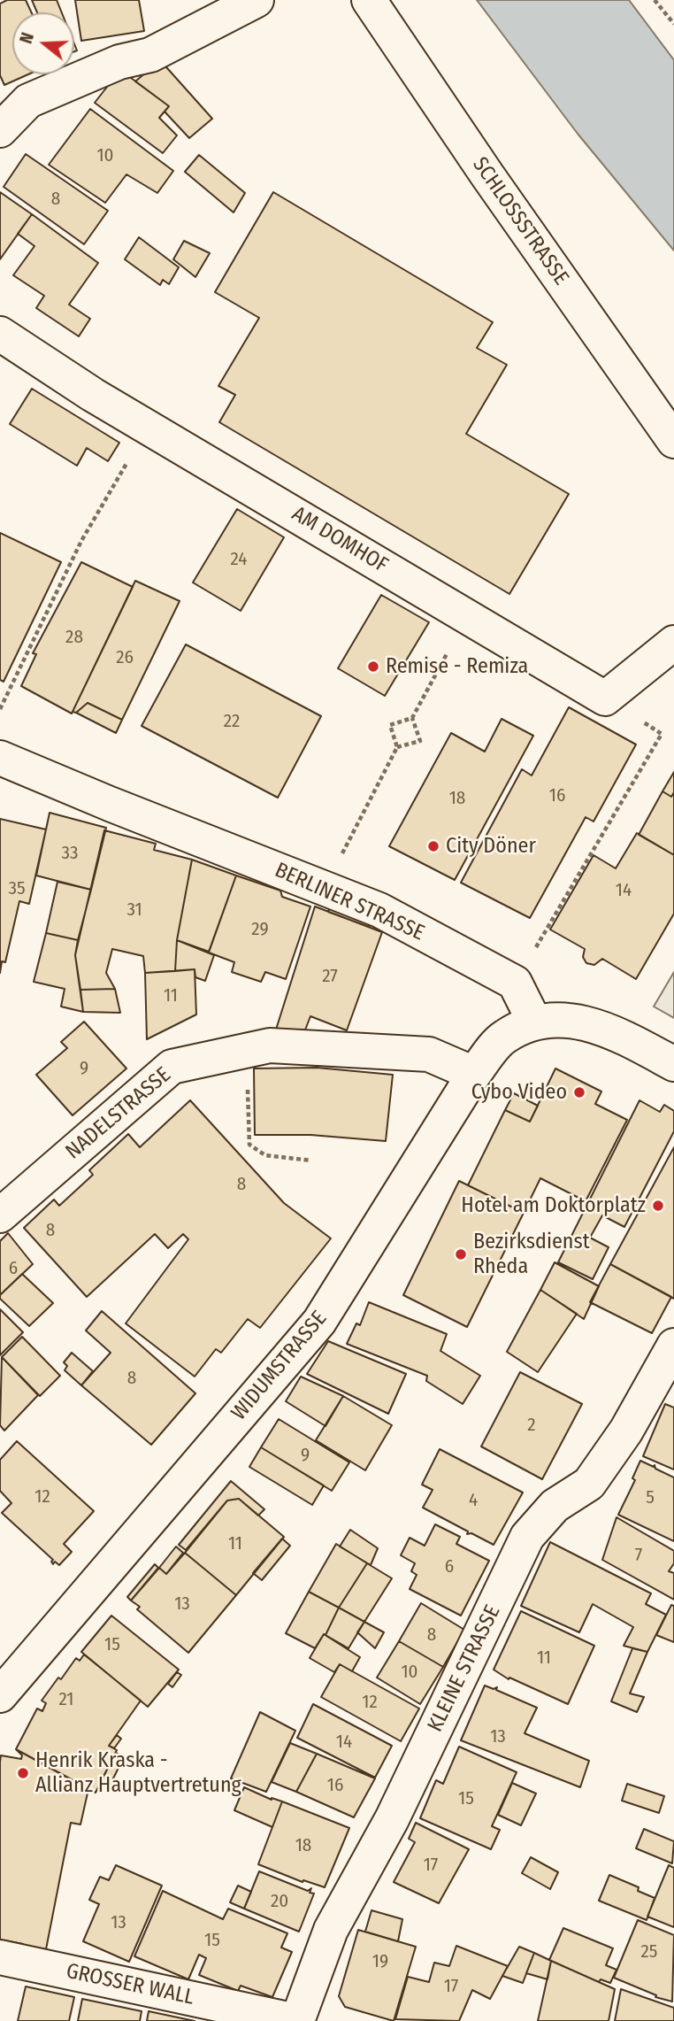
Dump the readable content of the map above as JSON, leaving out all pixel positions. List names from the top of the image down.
{
  "streets": {
    "street": [
      "SCHLOSSSTRASSE",
      "AM DOMHOF",
      "BERLINER STRASSE",
      "NADELSTRASSE",
      "WIDUMSTRASSE",
      "KLEINE STRASSE",
      "GROSSER WALL"
    ]
  },
  "crossings": [
    ["NADELSTRASSE", "WIDUMSTRASSE"],
    ["KLEINE STRASSE", "GROSSER WALL"]
  ],
  "places": [
    "Remise - Remiza",
    "City Döner",
    "Cybo Video",
    "Hotel am Doktorplatz",
    "Bezirksdienst Rheda",
    "Henrik Kraska - Allianz Hauptvertretung"
  ],
  "house_numbers": [
    "10",
    "8",
    "24",
    "28",
    "26",
    "22",
    "16",
    "18",
    "33",
    "35",
    "14",
    "31",
    "29",
    "27",
    "11",
    "9",
    "8",
    "8",
    "6",
    "8",
    "2",
    "9",
    "12",
    "5",
    "4",
    "11",
    "7",
    "6",
    "13",
    "8",
    "15",
    "11",
    "10",
    "21",
    "12",
    "13",
    "14",
    "16",
    "15",
    "18",
    "17",
    "20",
    "13",
    "15",
    "25",
    "19",
    "17"
  ],
  "north": "left"
}
